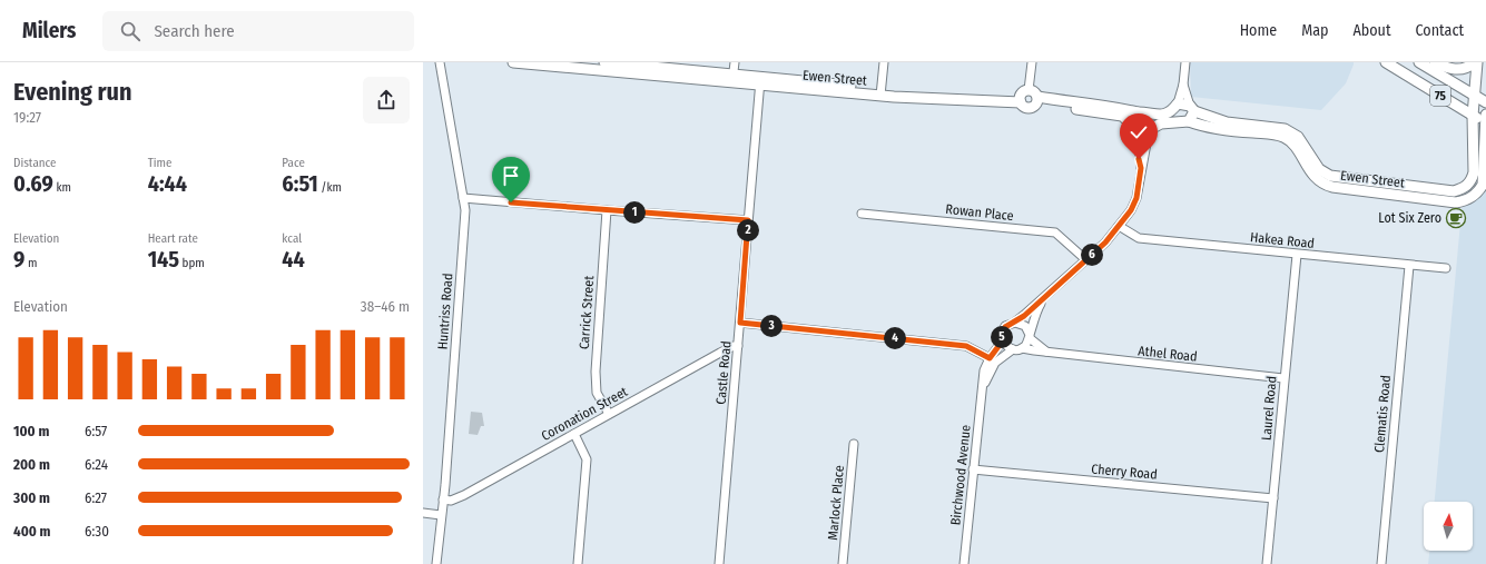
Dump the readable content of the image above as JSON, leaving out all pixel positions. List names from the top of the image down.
{
  "streets": {
    "main road": ["Ewen Street", "75"],
    "street": [
      "Rowan Place",
      "Hakea Road",
      "Huntriss Road",
      "Carrick Street",
      "Athel Road",
      "Castle Road",
      "Laurel Road",
      "Coronation Street",
      "Clematis Road",
      "Cherry Road",
      "Birchwood Avenue",
      "Marlock Place"
    ]
  },
  "crossings": [
    ["Ewen Street", "75"],
    ["Ewen Street", "Castle Road"],
    ["Ewen Street", "Birchwood Avenue"],
    ["Rowan Place", "Birchwood Avenue"],
    ["Hakea Road", "Laurel Road"],
    ["Hakea Road", "Clematis Road"],
    ["Hakea Road", "Birchwood Avenue"],
    ["Huntriss Road", "Coronation Street"],
    ["Carrick Street", "Coronation Street"],
    ["Athel Road", "Laurel Road"],
    ["Athel Road", "Birchwood Avenue"],
    ["Castle Road", "Coronation Street"],
    ["Laurel Road", "Cherry Road"],
    ["Cherry Road", "Birchwood Avenue"]
  ],
  "places": {
    "cafe": ["Lot Six Zero"]
  },
  "north": "top",
  "page": {
    "header": "Milers",
    "search": "Search here",
    "nav": [
      "Home",
      "Map",
      "About",
      "Contact"
    ],
    "heading": ["Evening run", "19:27"],
    "stats": [
      ["Distance", "0.69 km"],
      ["Time", "4:44"],
      ["Pace", "6:51 /km"],
      ["Elevation", "9 m"],
      ["Heart rate", "145 bpm"],
      ["kcal", "44"]
    ],
    "pins": [
      "1",
      "2",
      "6",
      "3",
      "5",
      "4"
    ],
    "chart": ["Elevation", "38–46 m"],
    "list": [
      {
        "name": "100 m",
        "note": "6:57"
      },
      {
        "name": "200 m",
        "note": "6:24"
      },
      {
        "name": "300 m",
        "note": "6:27"
      },
      {
        "name": "400 m",
        "note": "6:30"
      }
    ]
  }
}
